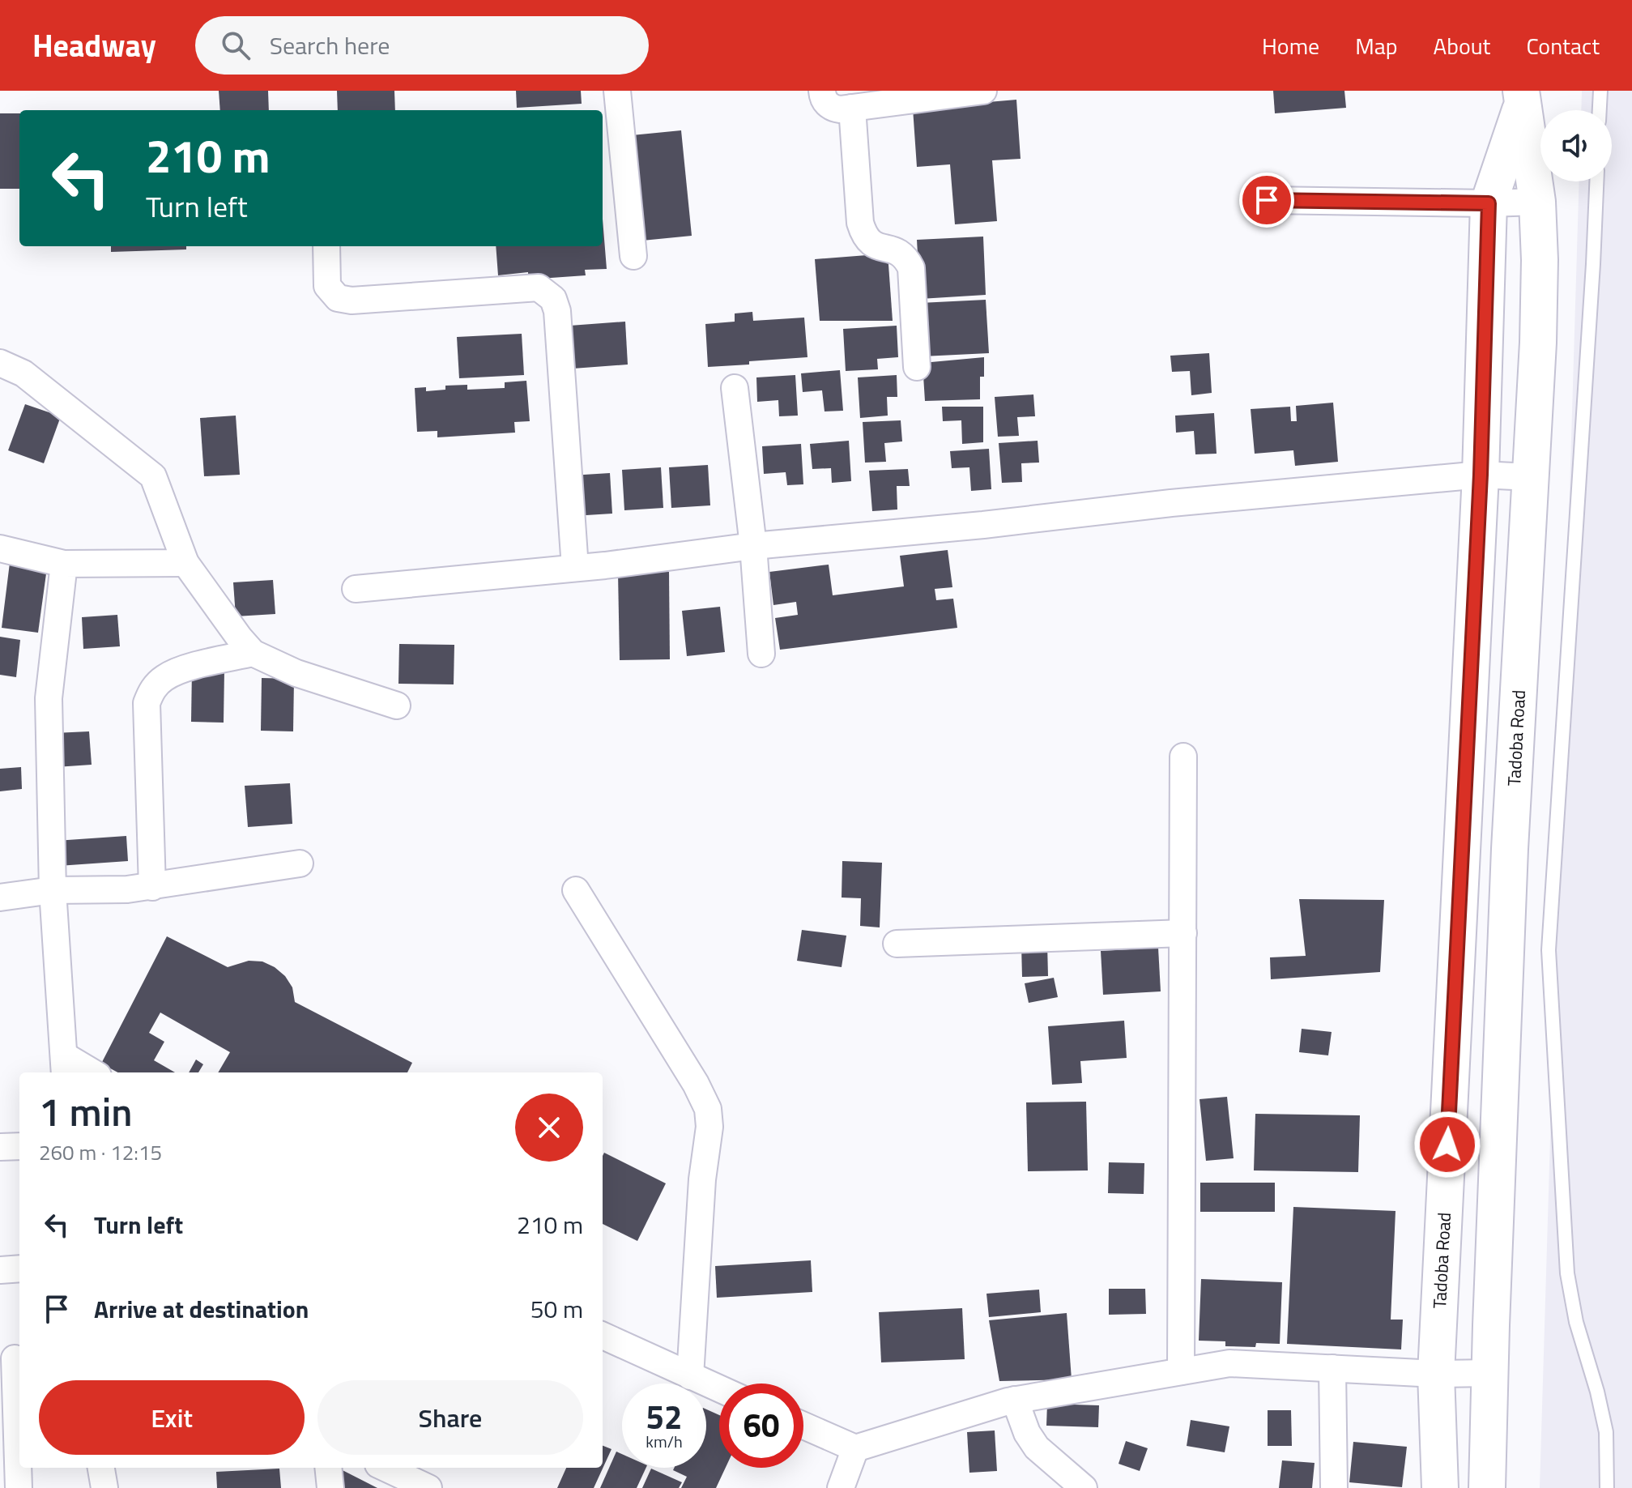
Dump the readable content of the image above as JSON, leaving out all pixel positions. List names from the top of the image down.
{
  "streets": {
    "main road": ["Tadoba Road"]
  },
  "page": {
    "header": "Headway",
    "search": "Search here",
    "nav": [
      "Home",
      "Map",
      "About",
      "Contact"
    ],
    "turn": ["210 m", "Turn left"],
    "heading": ["1 min", "260 m · 12:15"],
    "list": [
      {
        "name": "Turn left",
        "value": "210 m"
      },
      {
        "name": "Arrive at destination",
        "value": "50 m"
      }
    ],
    "buttons": ["Exit", "Share"],
    "speed": "52 km/h",
    "limit": "60"
  }
}
